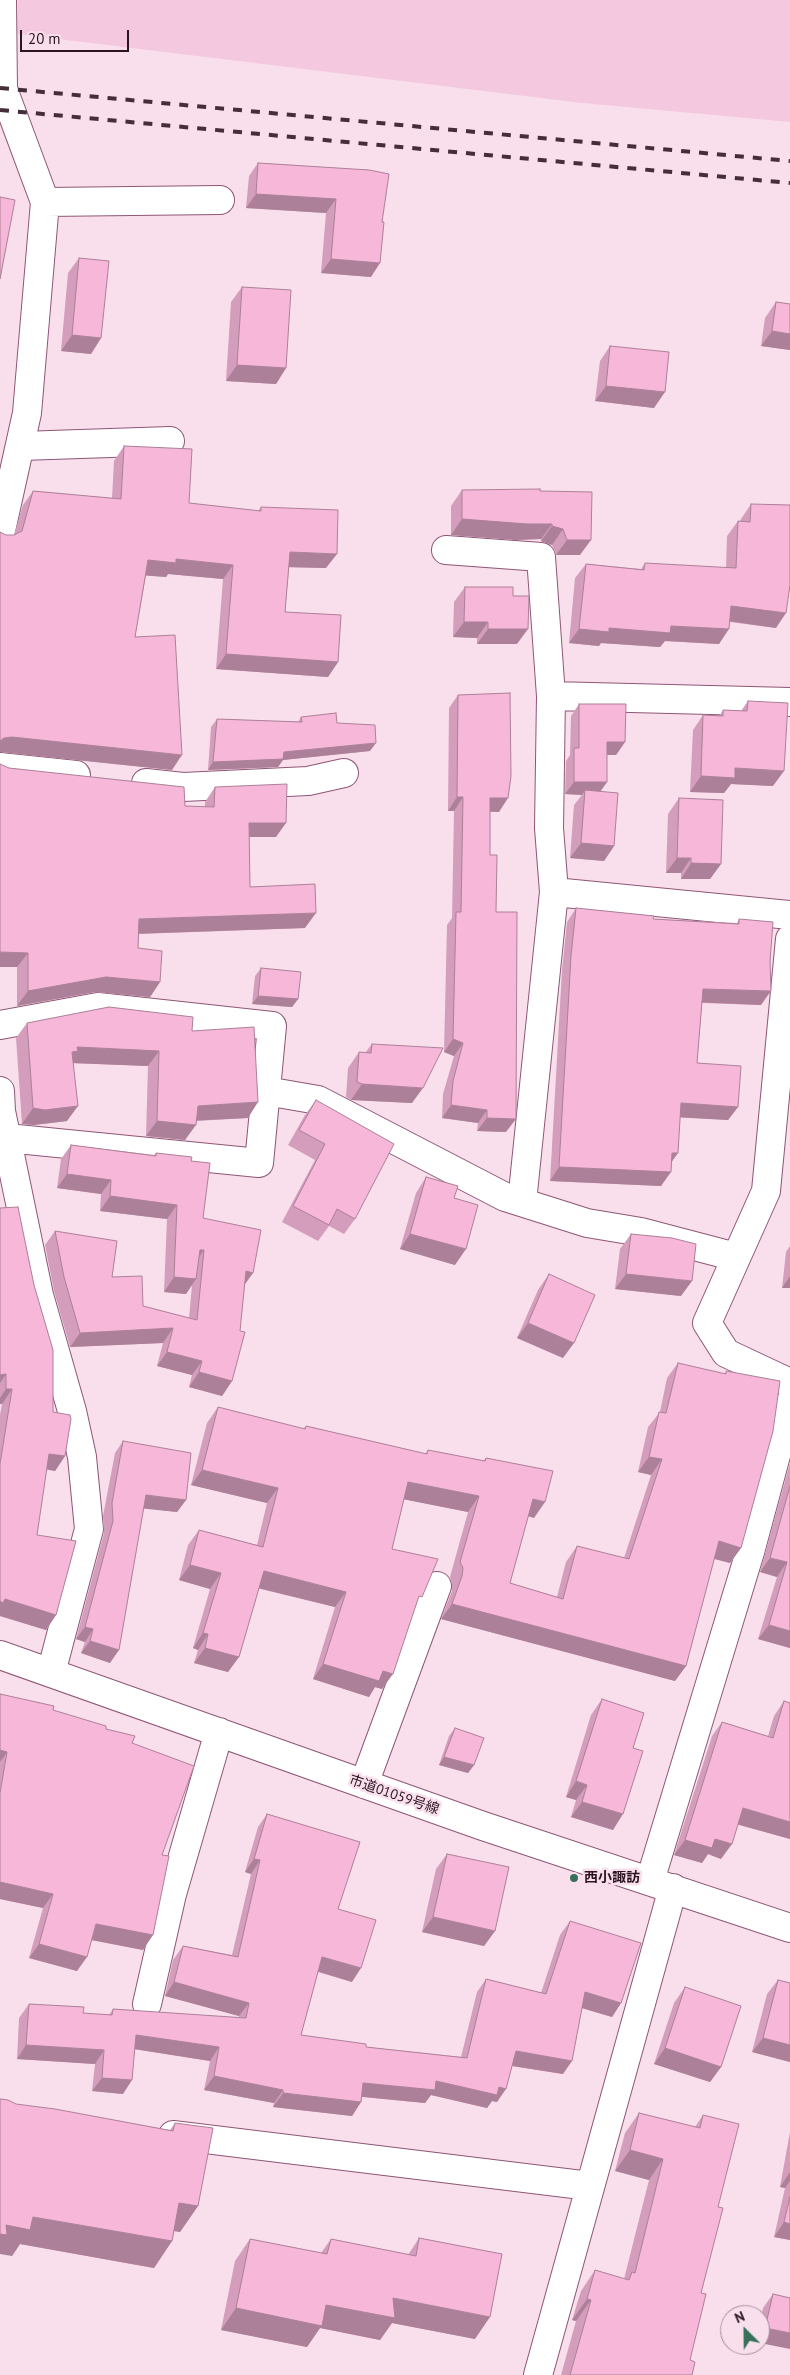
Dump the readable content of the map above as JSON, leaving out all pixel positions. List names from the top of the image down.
{
  "streets": {
    "street": ["市道01059号線"]
  },
  "places": ["西小諏訪"],
  "scale_bar": "20 m",
  "north": "top left"
}
